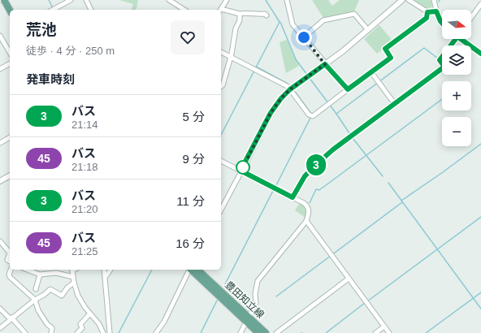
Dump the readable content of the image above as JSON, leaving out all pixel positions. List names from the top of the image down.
{
  "streets": {
    "main road": ["豊田知立線"]
  },
  "lines": ["bus line 3"],
  "north": "right",
  "page": {
    "on_map": "3",
    "map_buttons": ["+", "−"],
    "heading": [
      ["荒池", "徒歩 · 4 分 · 250 m"],
      "発車時刻"
    ],
    "list": [
      {
        "mark": "3",
        "name": "バス",
        "note": "21:14",
        "value": "5 分"
      },
      {
        "mark": "45",
        "name": "バス",
        "note": "21:18",
        "value": "9 分"
      },
      {
        "mark": "3",
        "name": "バス",
        "note": "21:20",
        "value": "11 分"
      },
      {
        "mark": "45",
        "name": "バス",
        "note": "21:25",
        "value": "16 分"
      }
    ]
  }
}
